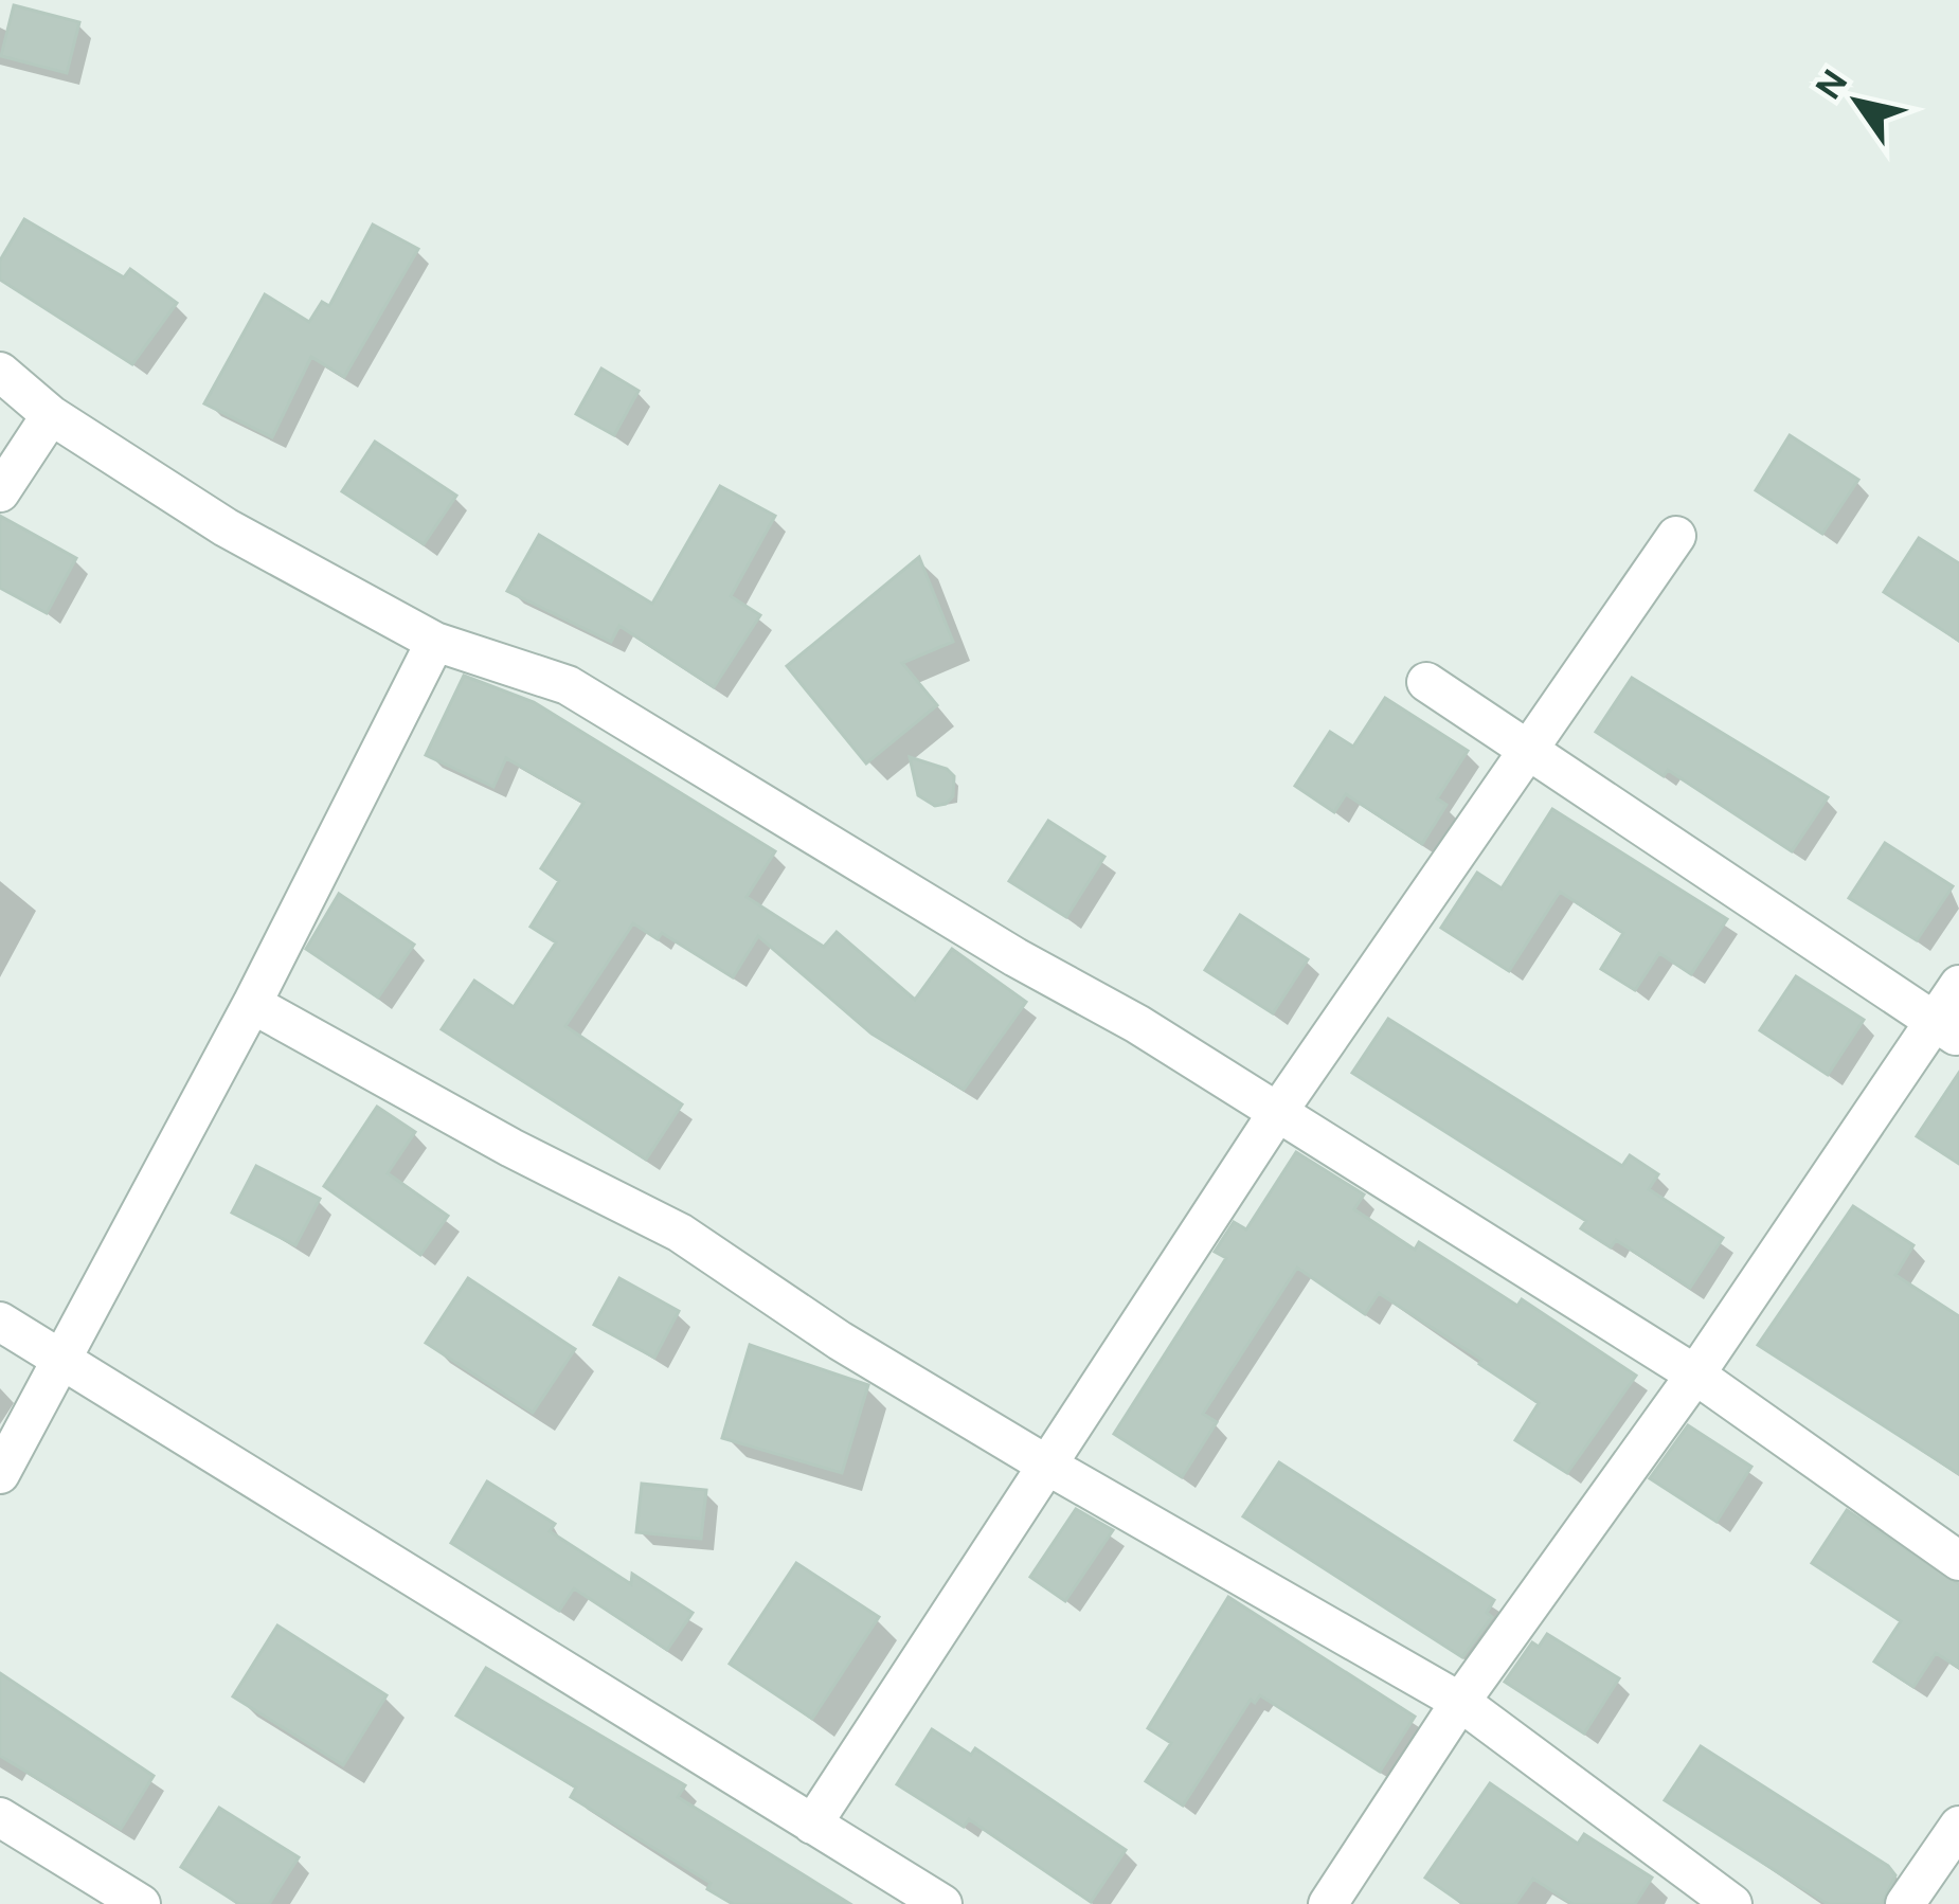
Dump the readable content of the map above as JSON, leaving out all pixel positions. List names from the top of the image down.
{
  "north": "top left"
}
